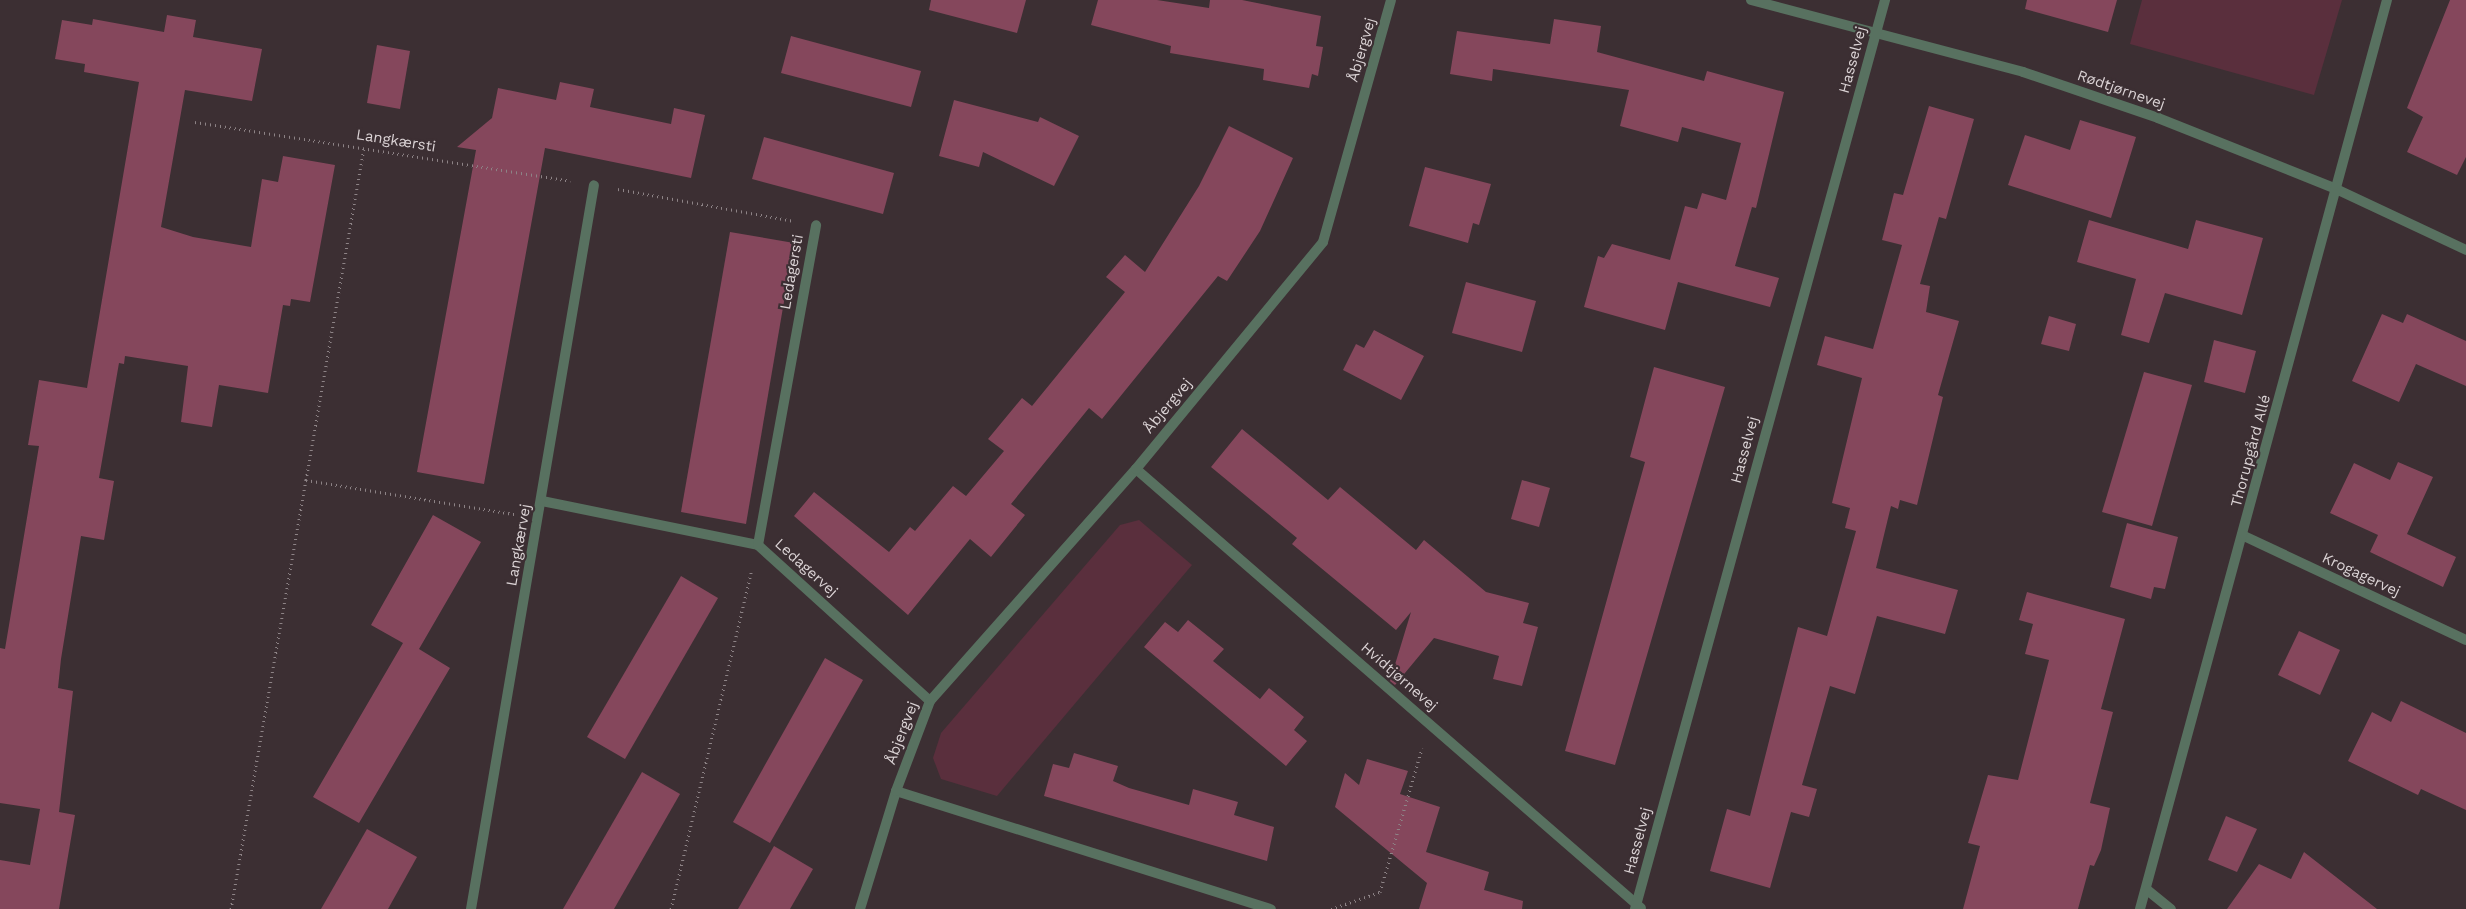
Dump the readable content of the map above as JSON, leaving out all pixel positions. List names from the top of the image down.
{
  "streets": {
    "street": [
      "Åbjergvej",
      "Hasselvej",
      "Rødtjørnevej",
      "Ledagersti",
      "Thorupgård Allé",
      "Langkærvej",
      "Ledagervej",
      "Krogagervej",
      "Hvidtjørnevej"
    ],
    "path": ["Langkærsti"]
  },
  "crossings": [
    ["Åbjergvej", "Ledagervej"],
    ["Åbjergvej", "Hvidtjørnevej"],
    ["Hasselvej", "Rødtjørnevej"],
    ["Hasselvej", "Hvidtjørnevej"],
    ["Rødtjørnevej", "Thorupgård Allé"],
    ["Langkærsti", "Ledagersti"],
    ["Langkærsti", "Langkærvej"],
    ["Ledagersti", "Langkærvej"],
    ["Ledagersti", "Ledagervej"],
    ["Thorupgård Allé", "Krogagervej"],
    ["Langkærvej", "Ledagervej"]
  ]
}
